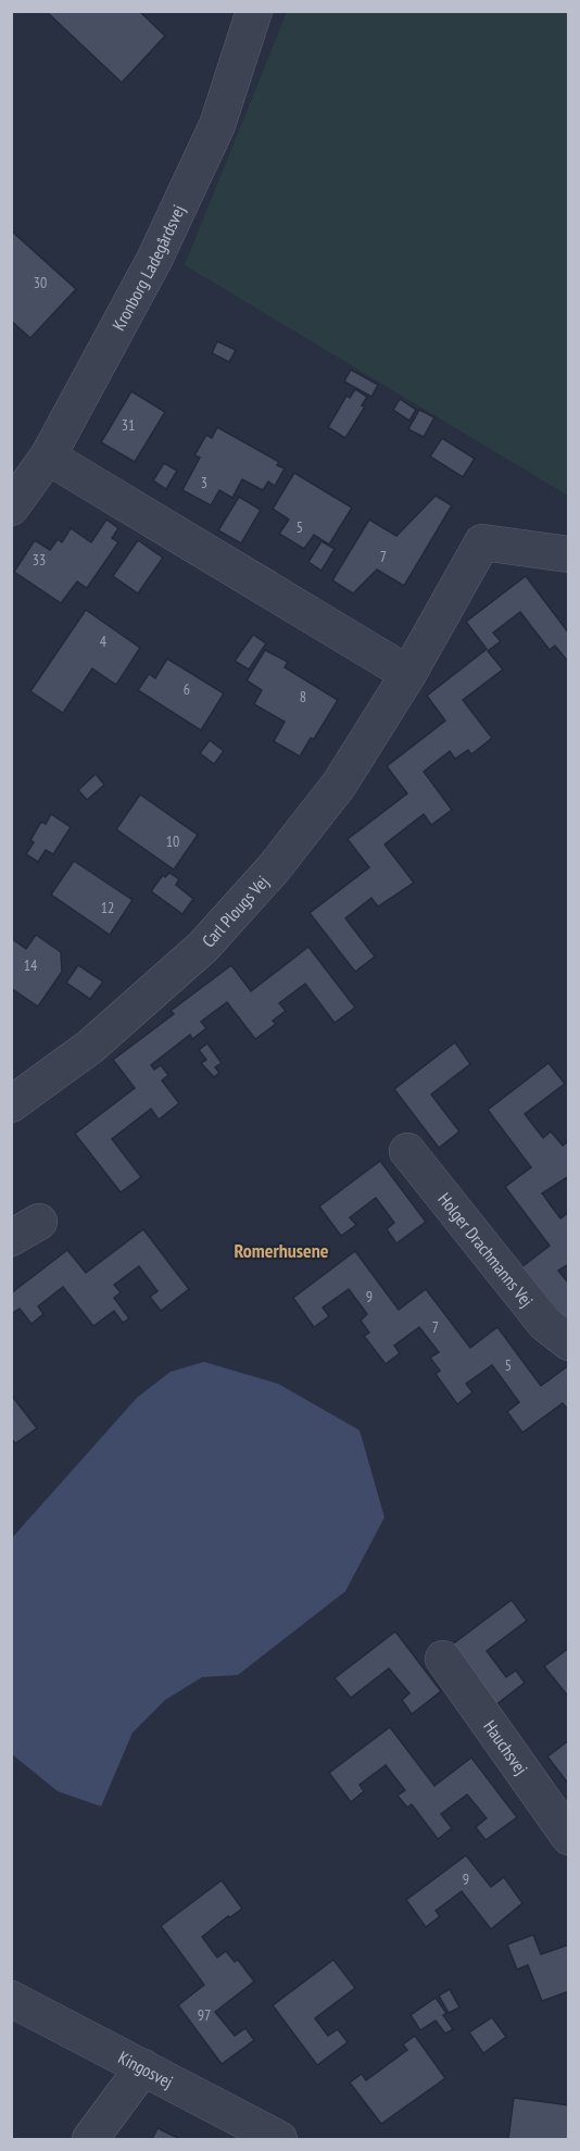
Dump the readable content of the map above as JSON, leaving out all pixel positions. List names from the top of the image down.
{
  "streets": {
    "street": [
      "Kronborg Ladegårdsvej",
      "Carl Plougs Vej",
      "Holger Drachmanns Vej",
      "Hauchsvej",
      "Kingosvej"
    ]
  },
  "districts": ["Romerhusene"],
  "house_numbers": [
    "30",
    "31",
    "3",
    "5",
    "7",
    "33",
    "4",
    "6",
    "8",
    "10",
    "12",
    "14",
    "9",
    "7",
    "5",
    "9",
    "97"
  ]
}
